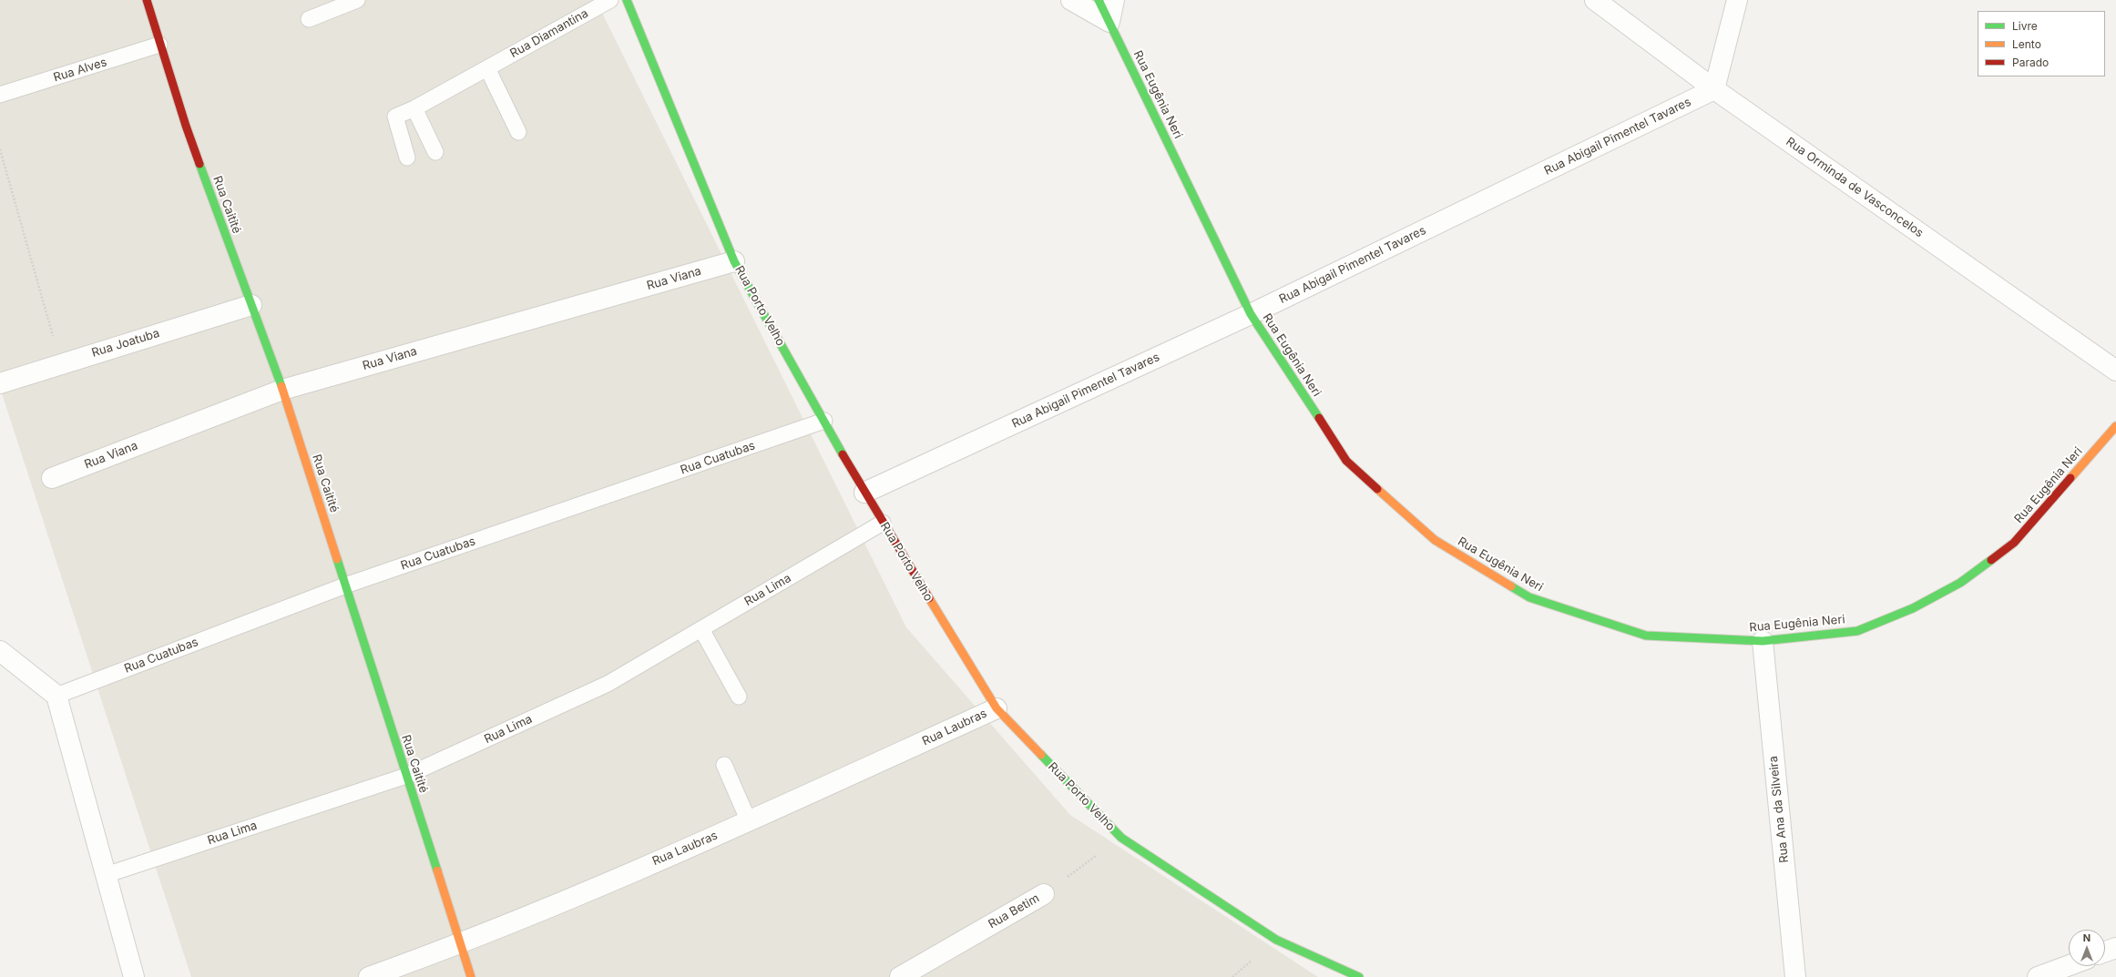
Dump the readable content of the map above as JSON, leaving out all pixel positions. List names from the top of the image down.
{
  "streets": {
    "street": [
      "Rua Eugênia Neri",
      "Rua Abigail Pimentel Tavares",
      "Rua Orminda de Vasconcelos",
      "Rua Caitité",
      "Rua Viana",
      "Rua Porto Velho",
      "Rua Joatuba",
      "Rua Laubras",
      "Rua Ana da Silveira",
      "Rua Betim"
    ],
    "lane": [
      "Rua Diamantina",
      "Rua Alves",
      "Rua Cuatubas",
      "Rua Lima"
    ]
  },
  "crossings": [
    ["Rua Alves", "Rua Caitité"],
    ["Rua Eugênia Neri", "Rua Abigail Pimentel Tavares"],
    ["Rua Eugênia Neri", "Rua Ana da Silveira"],
    ["Rua Abigail Pimentel Tavares", "Rua Orminda de Vasconcelos"],
    ["Rua Abigail Pimentel Tavares", "Rua Porto Velho"],
    ["Rua Caitité", "Rua Viana"],
    ["Rua Caitité", "Rua Joatuba"],
    ["Rua Caitité", "Rua Cuatubas"],
    ["Rua Caitité", "Rua Lima"],
    ["Rua Caitité", "Rua Laubras"],
    ["Rua Viana", "Rua Porto Velho"],
    ["Rua Porto Velho", "Rua Cuatubas"],
    ["Rua Porto Velho", "Rua Lima"],
    ["Rua Porto Velho", "Rua Laubras"],
    ["Rua Porto Velho", "Rua Betim"]
  ],
  "legend": ["Livre", "Lento", "Parado"],
  "north": "top"
}
